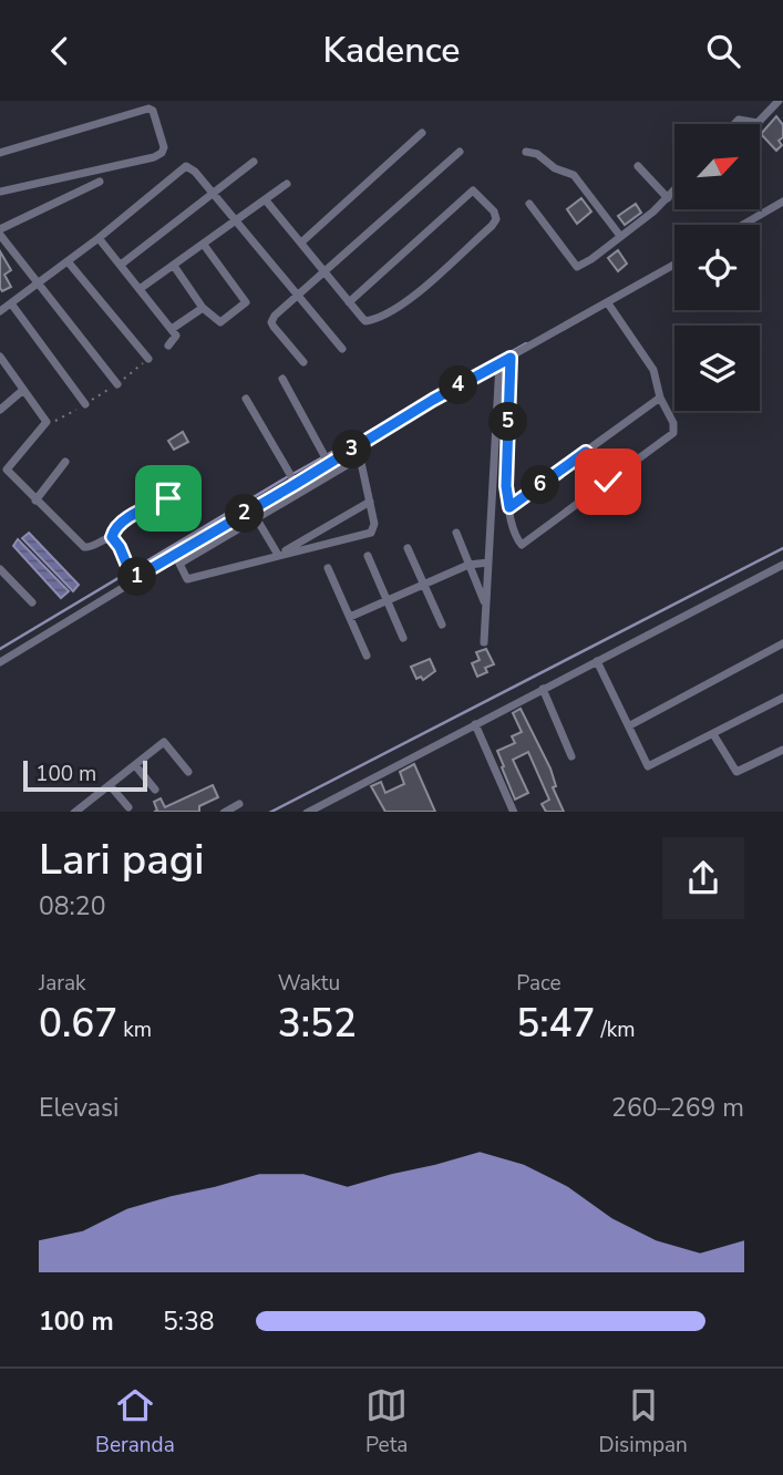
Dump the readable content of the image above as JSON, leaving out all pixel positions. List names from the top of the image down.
{
  "scale_bar": "100 m",
  "north": "top right",
  "page": {
    "header": "Kadence",
    "pins": [
      "4",
      "5",
      "3",
      "6",
      "2",
      "1"
    ],
    "scale": "100 m",
    "heading": ["Lari pagi", "08:20"],
    "stats": [
      ["Jarak", "0.67 km"],
      ["Waktu", "3:52"],
      ["Pace", "5:47 /km"]
    ],
    "chart": ["Elevasi", "260–269 m"],
    "list": [
      {
        "name": "100 m",
        "note": "5:38"
      }
    ],
    "tabs": ["Beranda", "Peta", "Disimpan"]
  }
}
